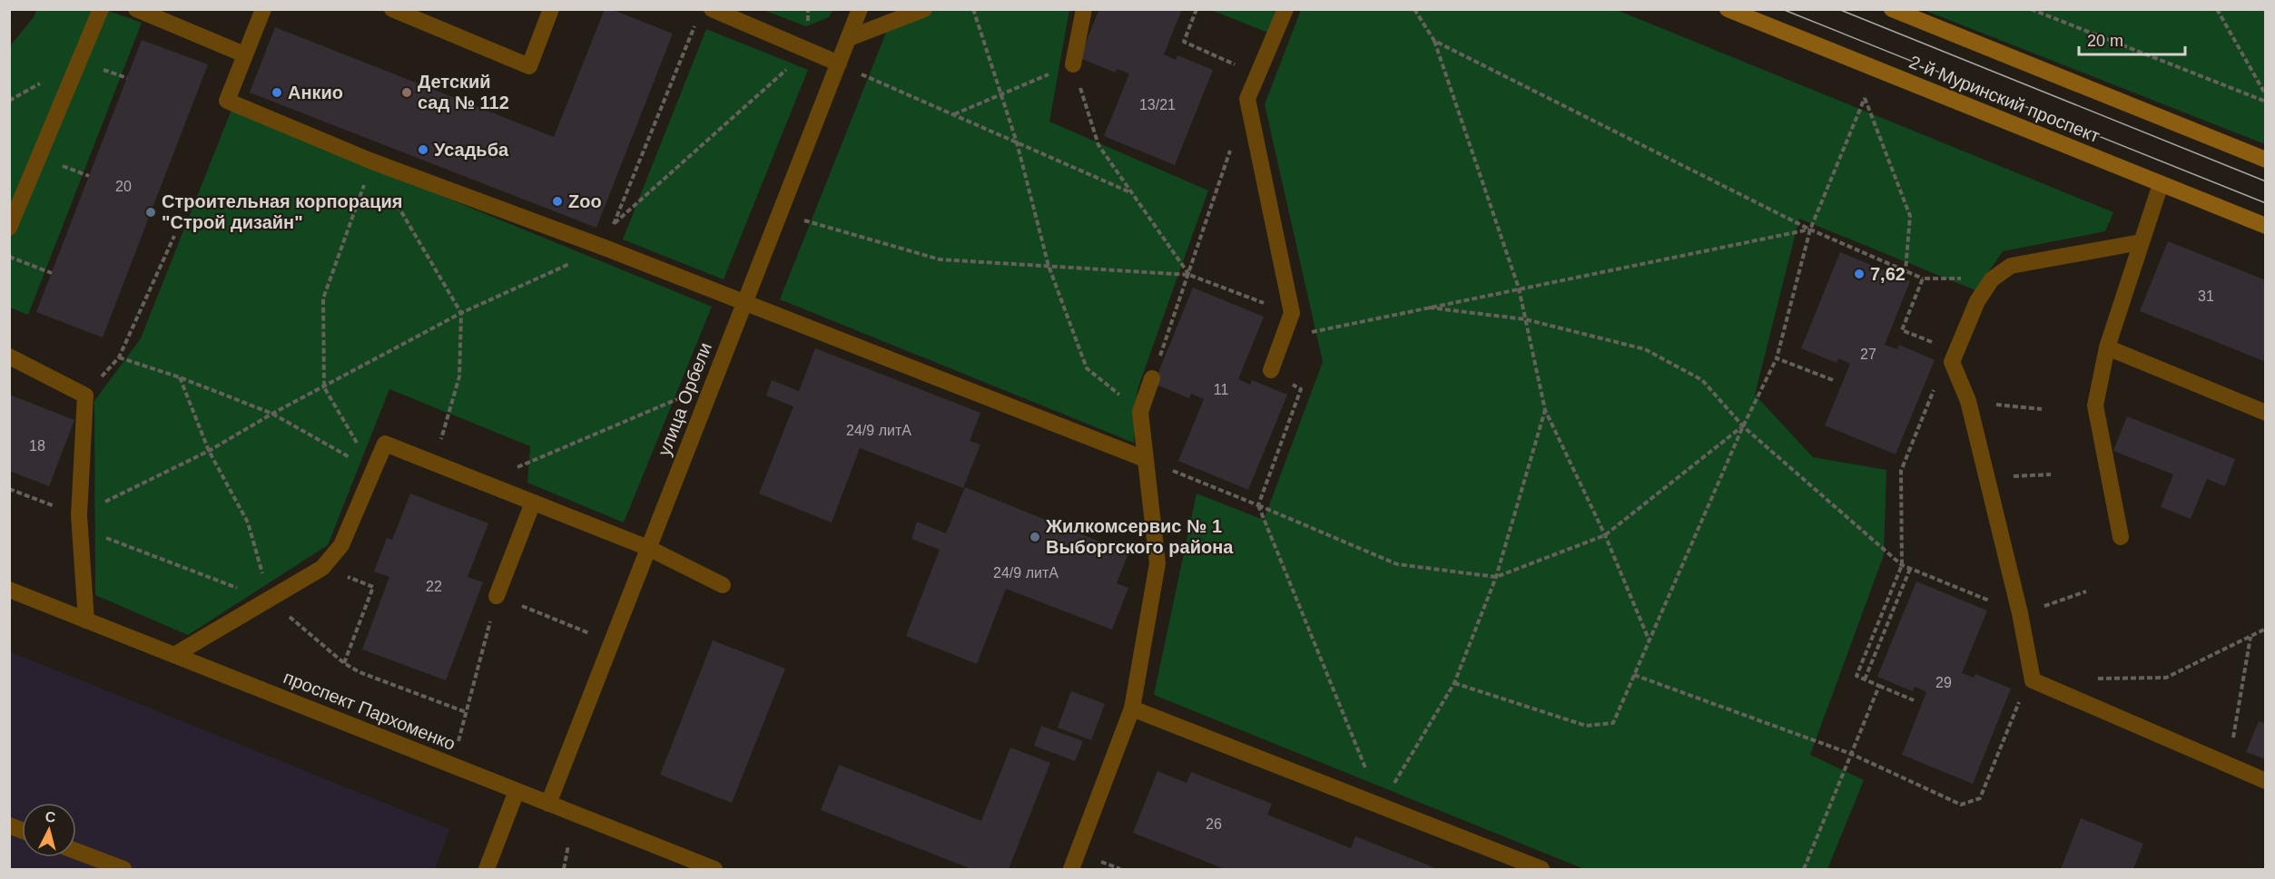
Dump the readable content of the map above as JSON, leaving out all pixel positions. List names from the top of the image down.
{
  "streets": {
    "main road": ["2-й Муринский проспект"],
    "street": ["улица Орбели", "проспект Пархоменко"]
  },
  "crossings": [
    ["улица Орбели", "проспект Пархоменко"]
  ],
  "places": [
    "Анкио",
    "Детский сад № 112",
    "Усадьба",
    "Zoo",
    "Строительная корпорация \"Строй дизайн\"",
    "7,62",
    "Жилкомсервис № 1 Выборгского района"
  ],
  "house_numbers": [
    "13/21",
    "20",
    "31",
    "27",
    "11",
    "24/9 литА",
    "18",
    "24/9 литА",
    "22",
    "29",
    "26"
  ],
  "scale_bar": "20 m",
  "north": "top"
}
